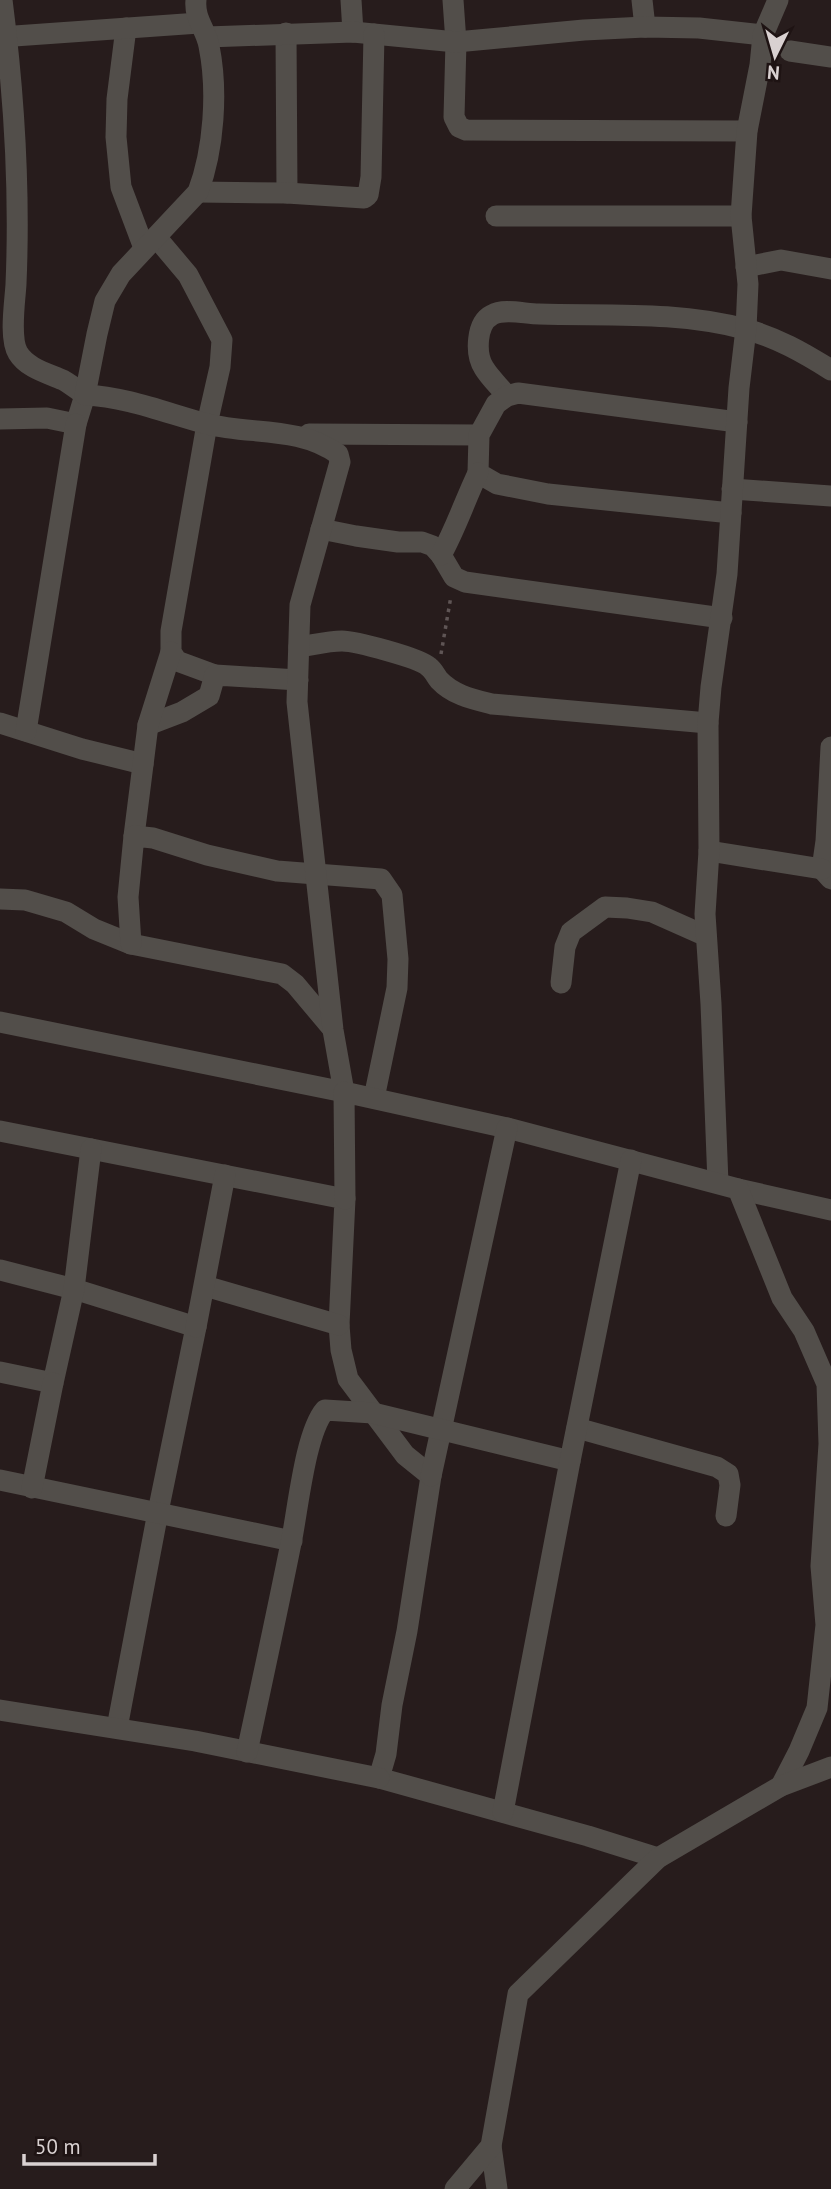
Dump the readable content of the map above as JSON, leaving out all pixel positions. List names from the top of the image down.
{
  "scale_bar": "50 m",
  "north": "bottom"
}
